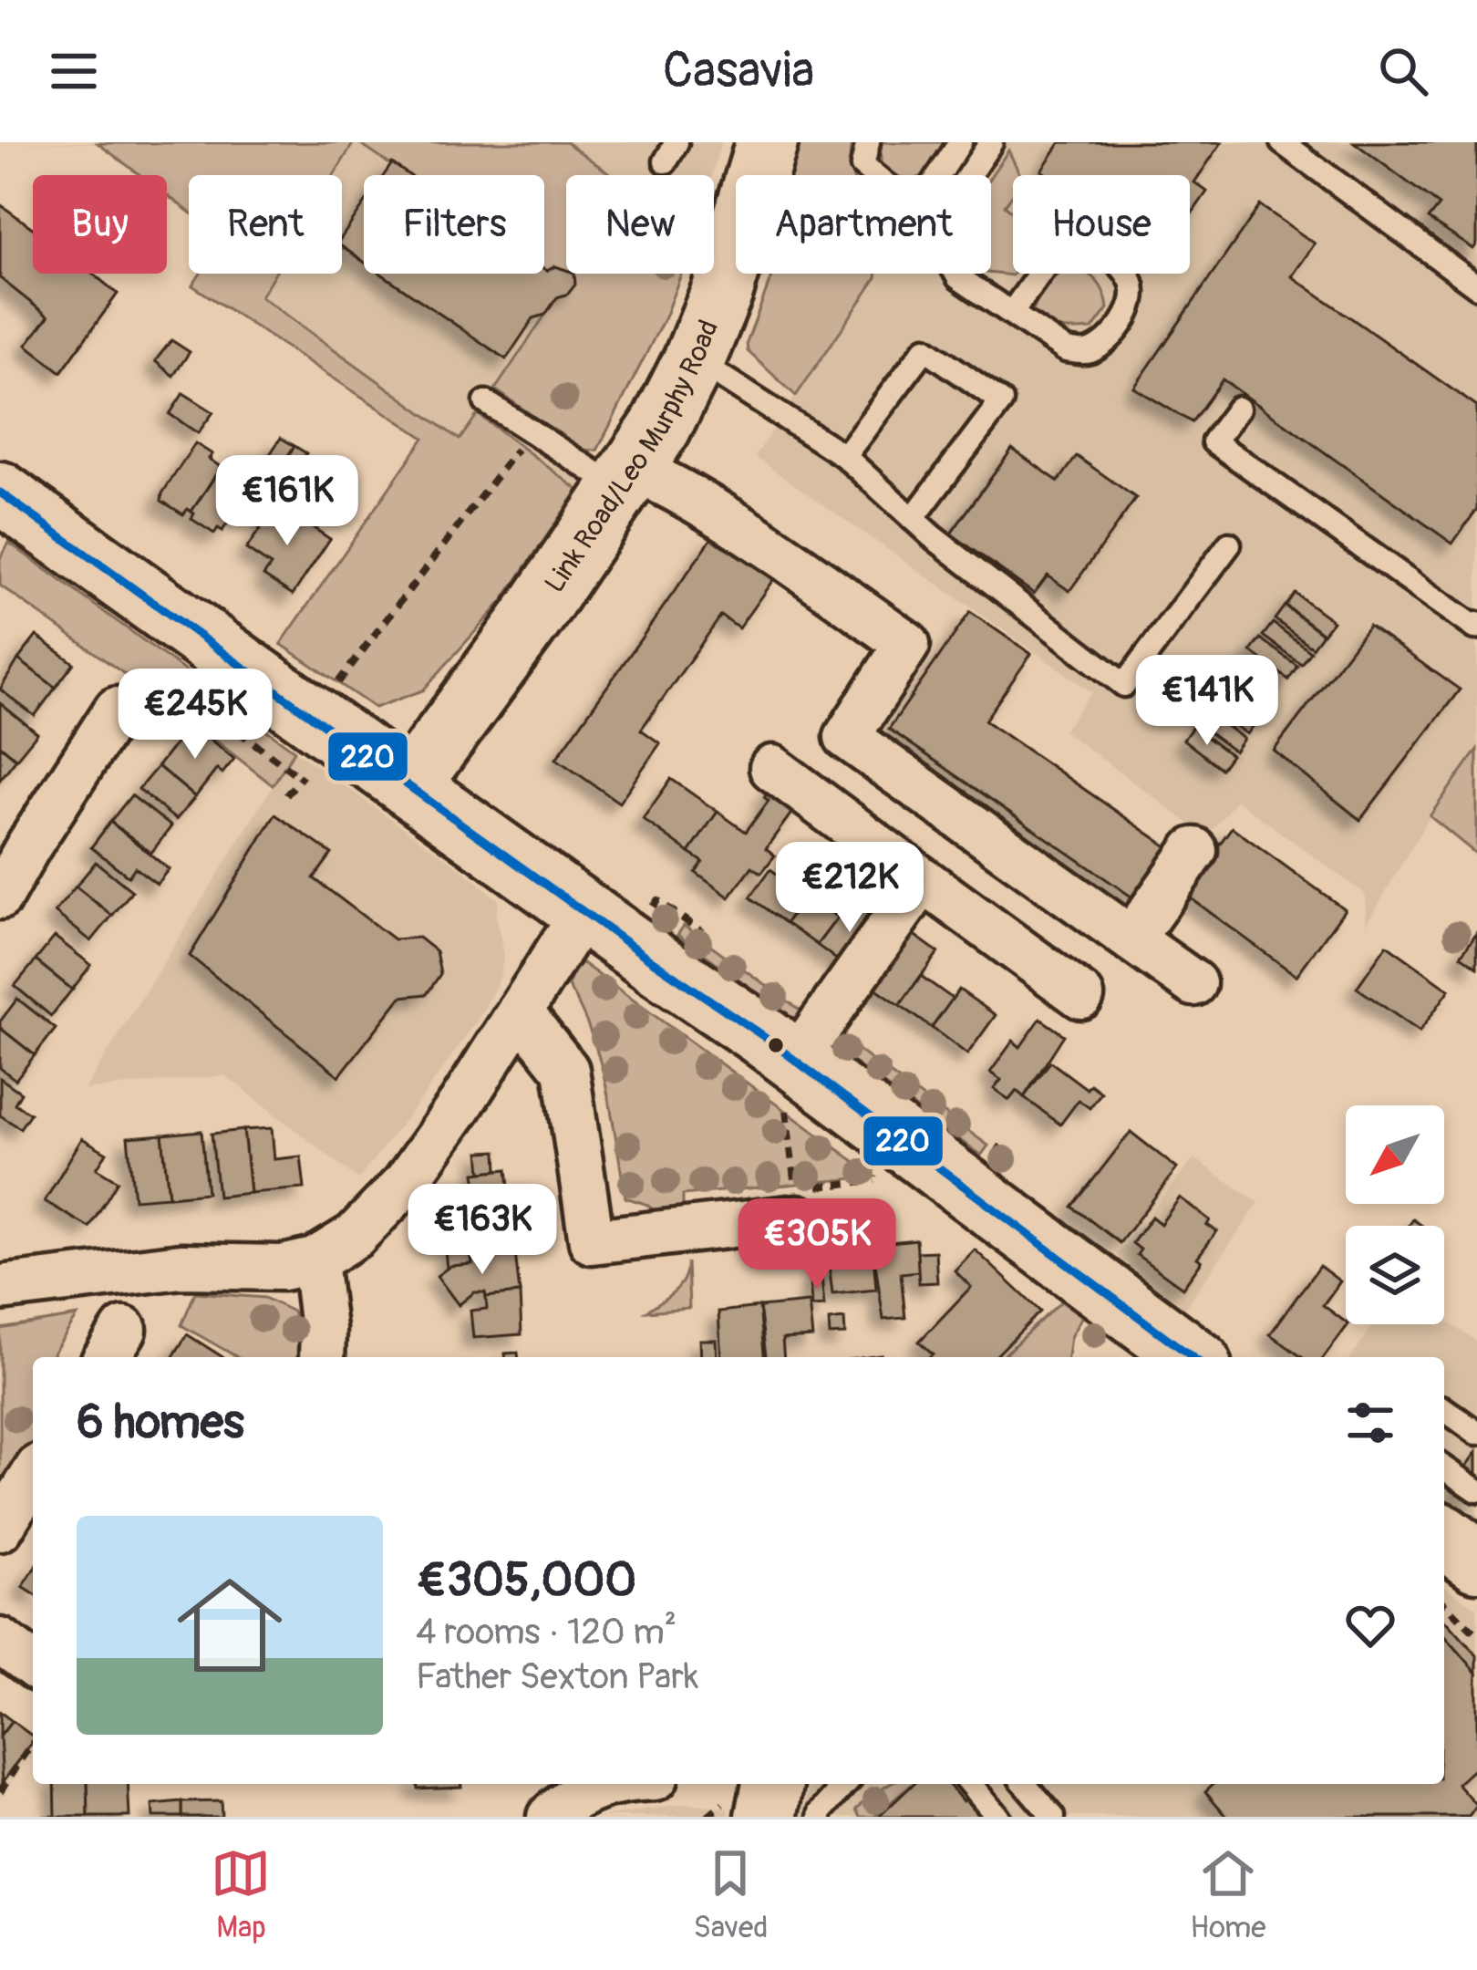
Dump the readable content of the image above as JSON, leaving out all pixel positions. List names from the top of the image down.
{
  "streets": {
    "main road": ["Link Road/Leo Murphy Road"]
  },
  "lines": ["transit line 220"],
  "north": "bottom left",
  "page": {
    "header": "Casavia",
    "chip": [
      "Buy",
      "Rent",
      "Filters",
      "New",
      "Apartment",
      "House"
    ],
    "price": [
      "€161K",
      "€141K",
      "€245K",
      "€212K",
      "€163K",
      "€305K"
    ],
    "heading": "6 homes",
    "list": [
      {
        "name": "€305,000",
        "note": "4 rooms · 120 m² · Father Sexton Park"
      }
    ],
    "tabs": ["Map", "Saved", "Home"]
  }
}
